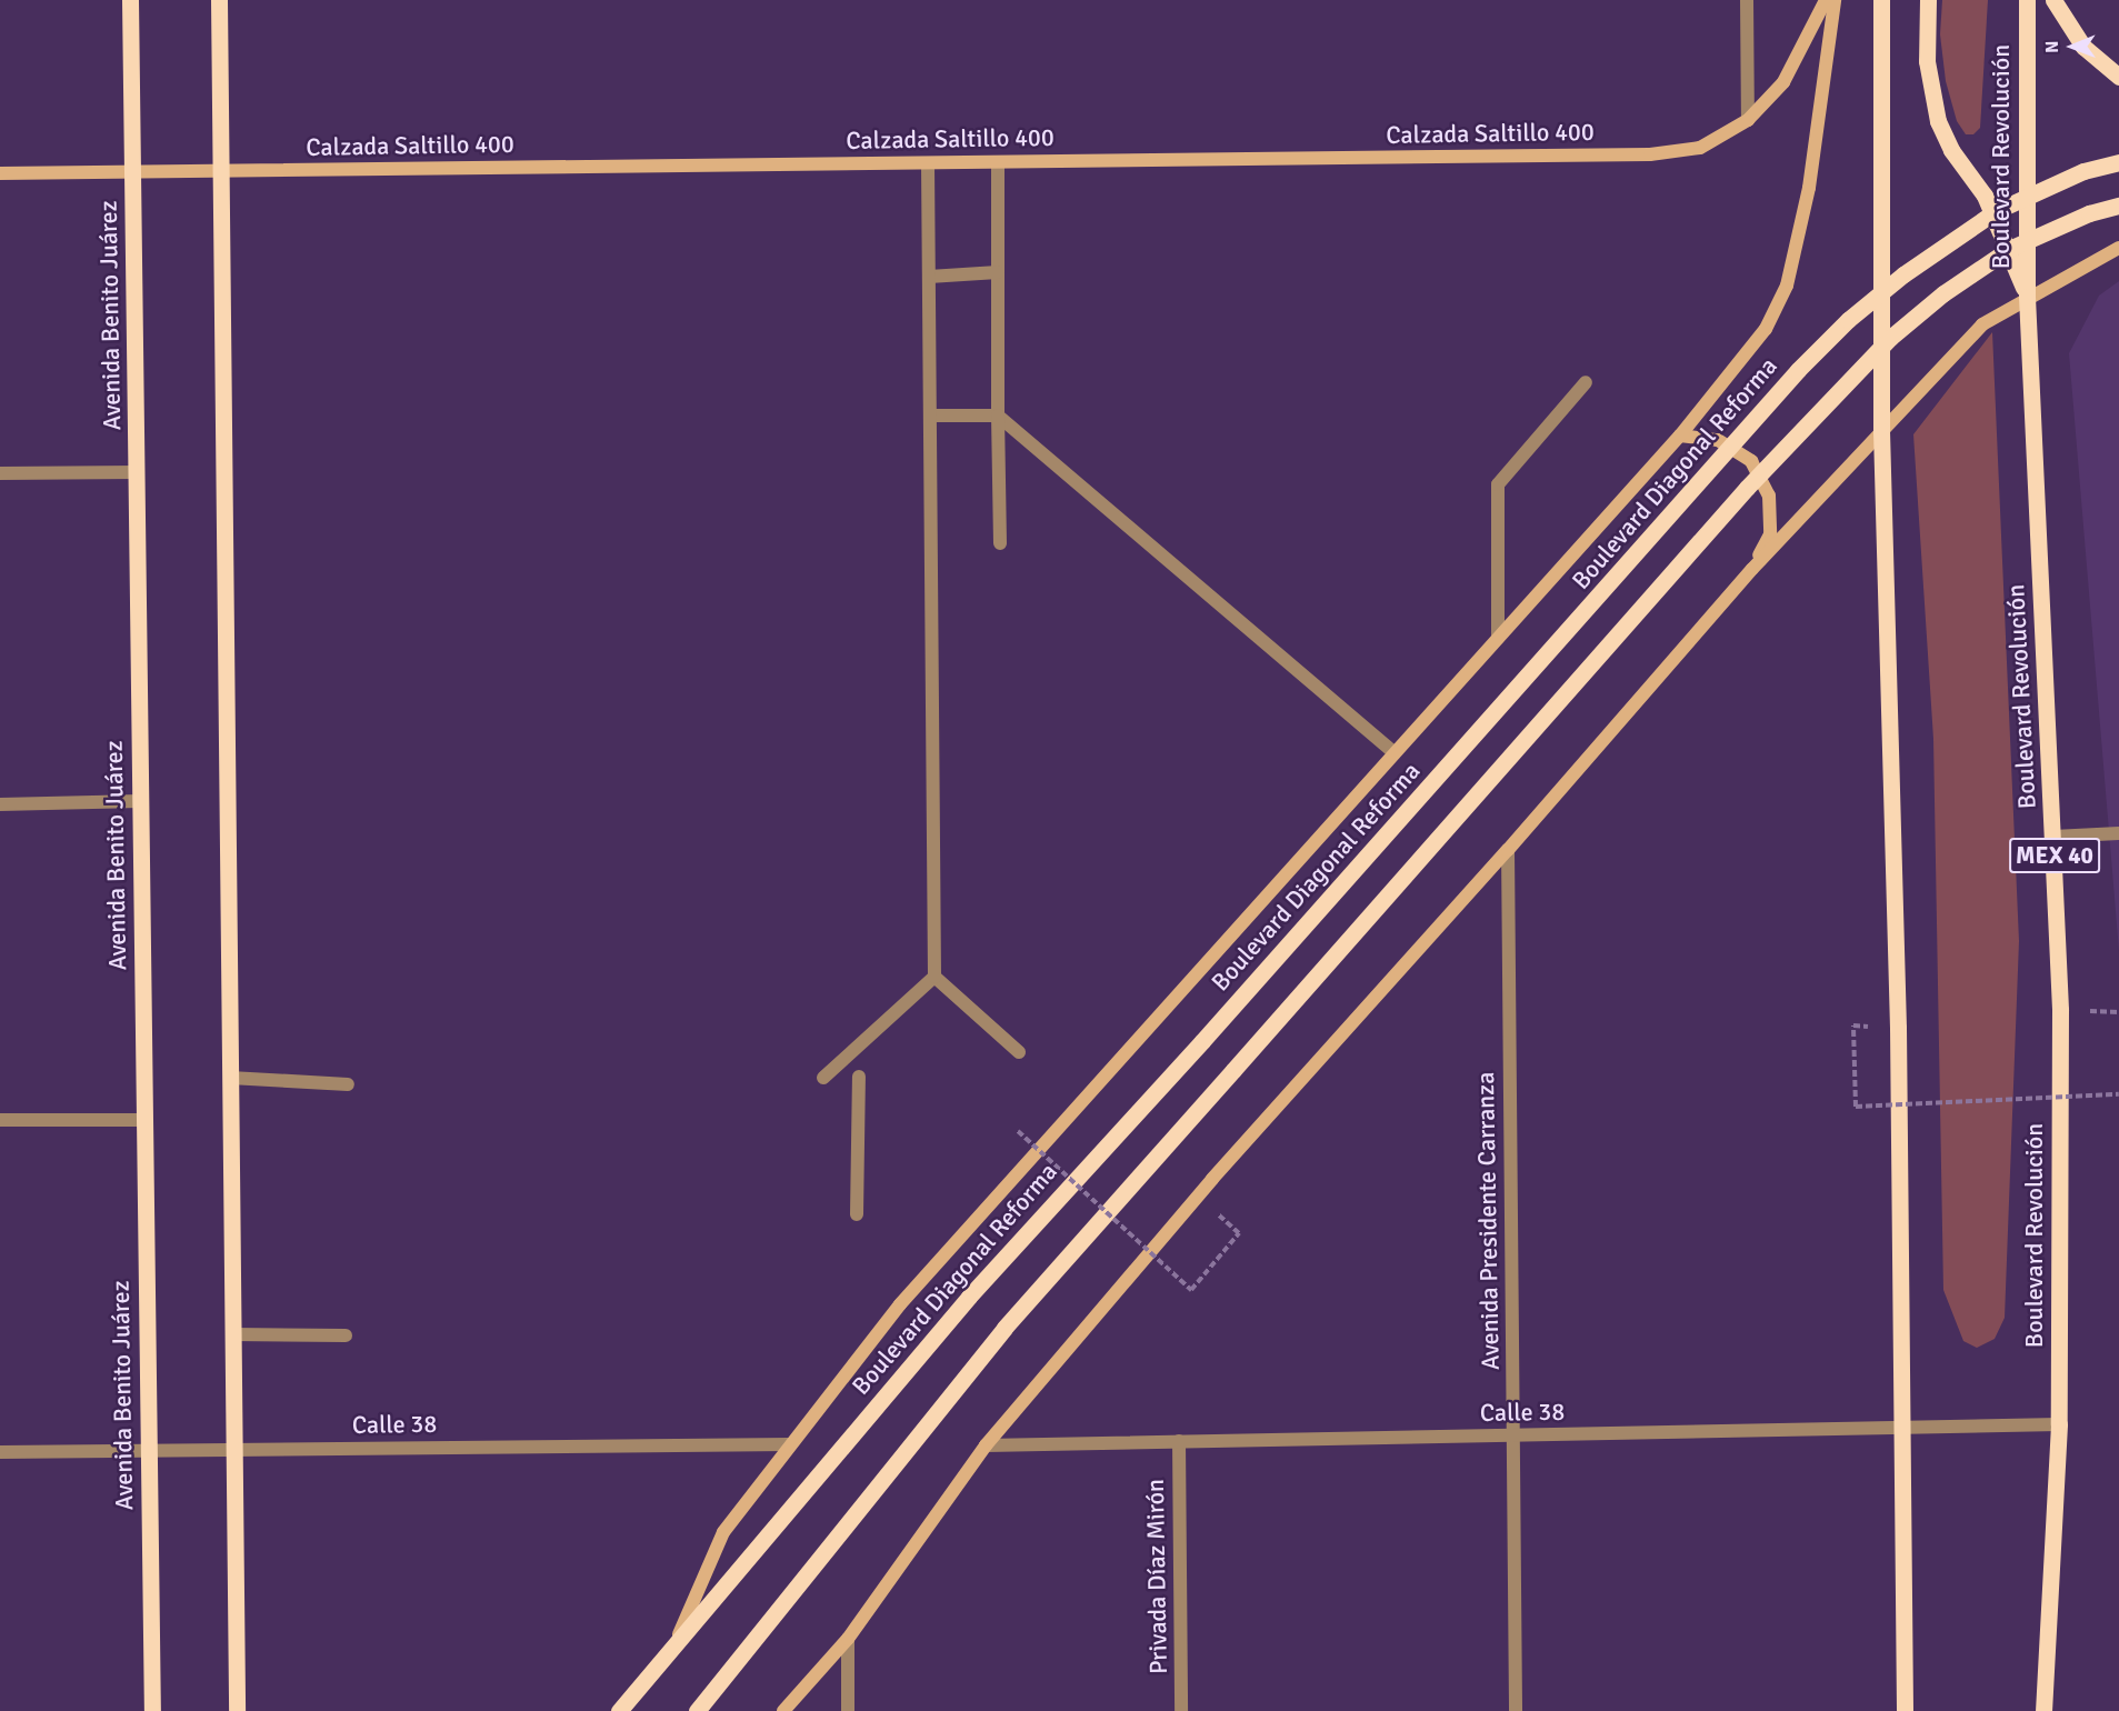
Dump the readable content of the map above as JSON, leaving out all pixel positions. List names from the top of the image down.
{
  "streets": {
    "main road": [
      "Boulevard Revolución",
      "Avenida Benito Juárez",
      "Boulevard Diagonal Reforma",
      "MEX 40"
    ],
    "street": [
      "Calzada Saltillo 400",
      "Avenida Presidente Carranza",
      "Calle 38",
      "Privada Díaz Mirón"
    ]
  },
  "crossings": [
    ["Calzada Saltillo 400", "Avenida Benito Juárez"],
    ["Boulevard Revolución", "Calle 38"],
    ["Avenida Benito Juárez", "Calle 38"],
    ["Avenida Presidente Carranza", "Calle 38"],
    ["Calle 38", "Privada Díaz Mirón"]
  ],
  "north": "left"
}
